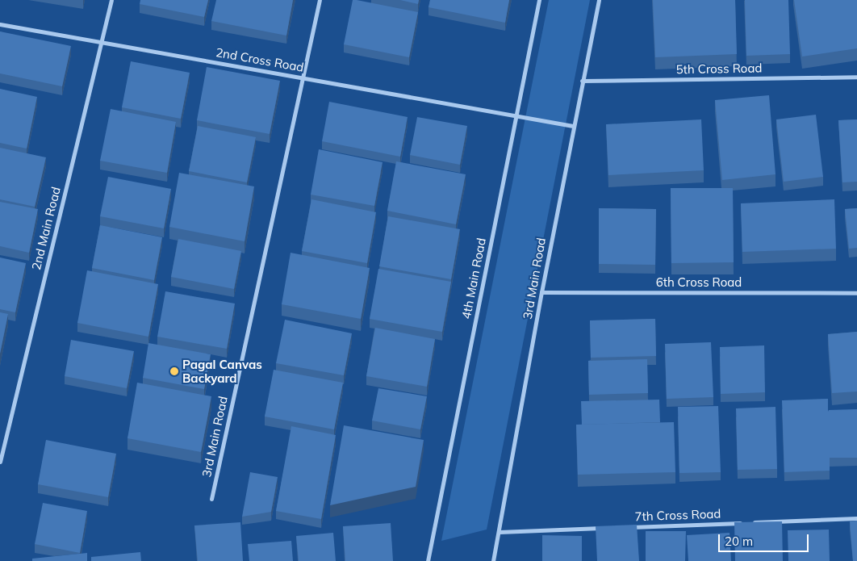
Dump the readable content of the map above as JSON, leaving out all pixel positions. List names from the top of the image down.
{
  "streets": {
    "street": [
      "2nd Cross Road",
      "5th Cross Road",
      "2nd Main Road",
      "4th Main Road",
      "3rd Main Road",
      "6th Cross Road",
      "7th Cross Road"
    ]
  },
  "crossings": [
    ["2nd Cross Road", "2nd Main Road"],
    ["2nd Cross Road", "4th Main Road"],
    ["2nd Cross Road", "3rd Main Road"],
    ["5th Cross Road", "3rd Main Road"],
    ["3rd Main Road", "6th Cross Road"]
  ],
  "places": ["Pagal Canvas Backyard"],
  "scale_bar": "20 m"
}
